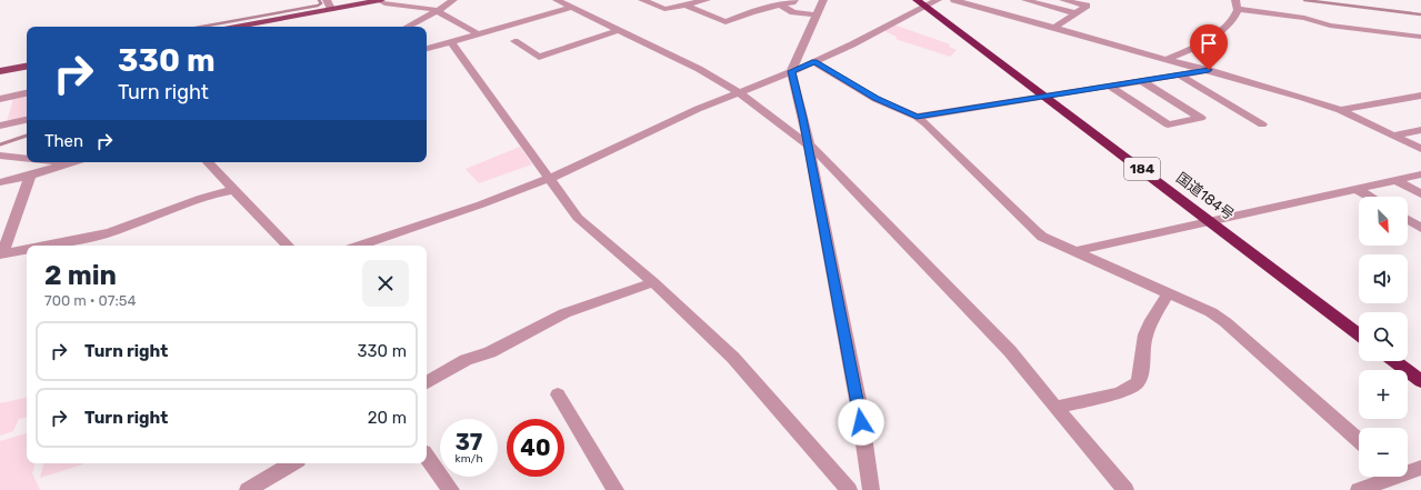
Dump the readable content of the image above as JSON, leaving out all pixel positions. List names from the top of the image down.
{
  "streets": {
    "highway": ["184", "国道184号"]
  },
  "north": "bottom right",
  "page": {
    "turn": ["330 m", "Turn right"],
    "then": "Then",
    "map_buttons": ["+", "−"],
    "heading": ["2 min", "700 m · 07:54"],
    "list": [
      {
        "name": "Turn right",
        "value": "330 m"
      },
      {
        "name": "Turn right",
        "value": "20 m"
      }
    ],
    "speed": "37 km/h",
    "limit": "40"
  }
}
